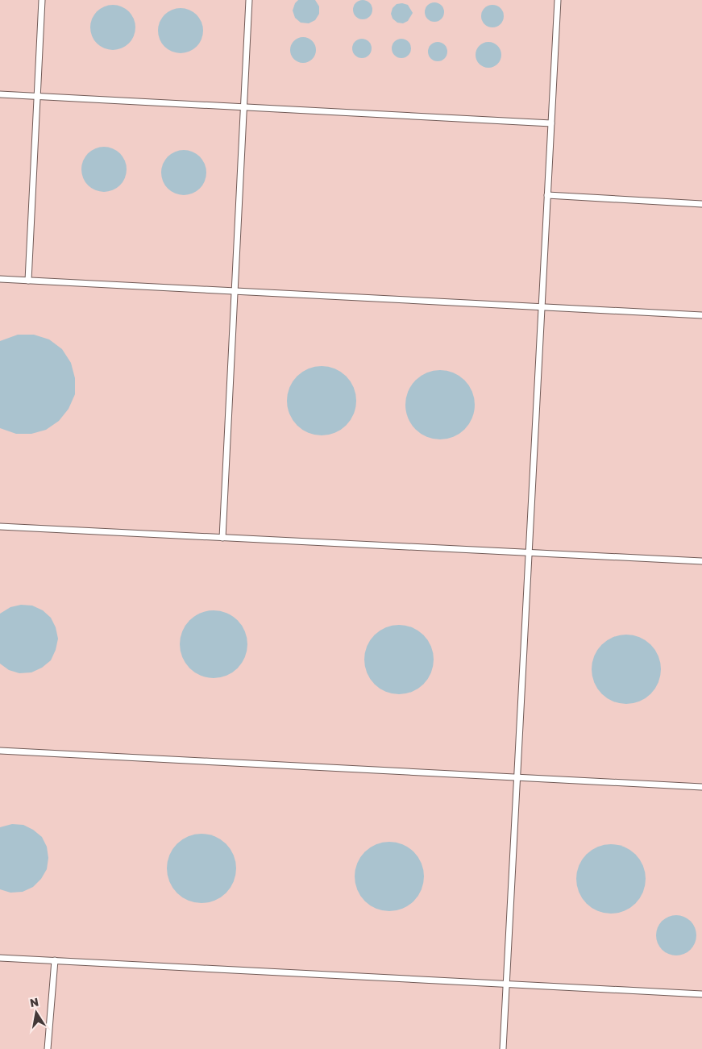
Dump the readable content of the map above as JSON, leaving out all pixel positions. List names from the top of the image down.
{
  "north": "top"
}
